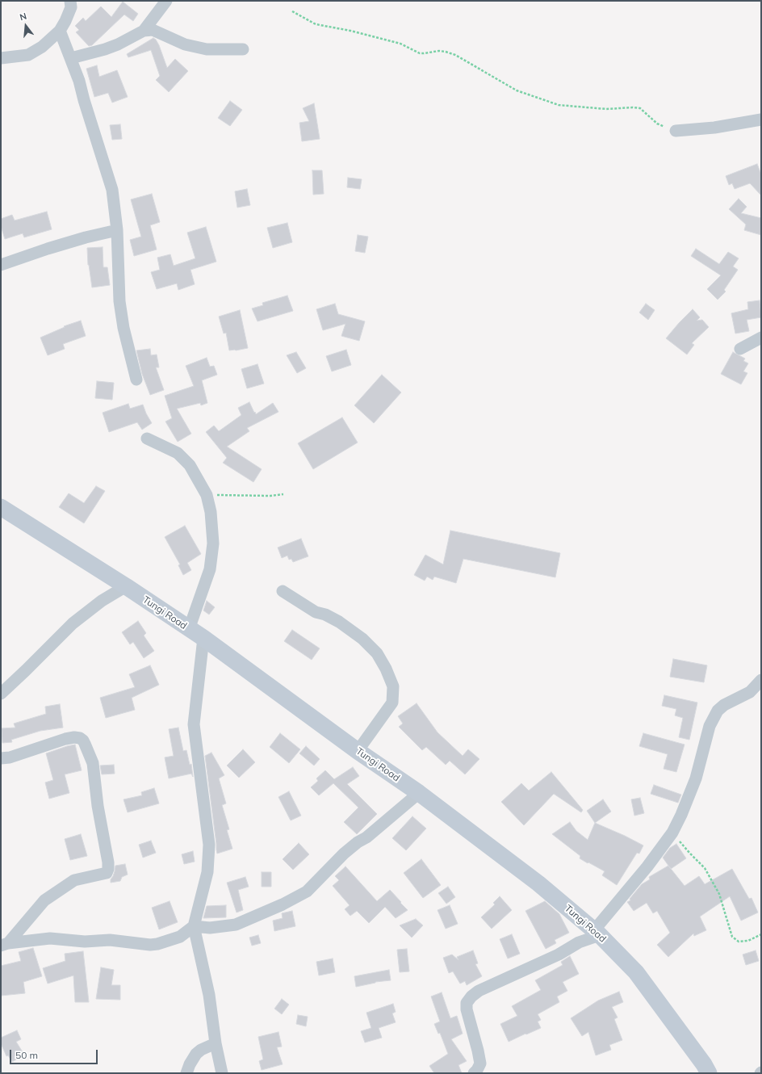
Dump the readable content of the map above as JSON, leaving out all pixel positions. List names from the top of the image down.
{
  "streets": {
    "main road": ["Tungi Road"]
  },
  "scale_bar": "50 m",
  "north": "top"
}
